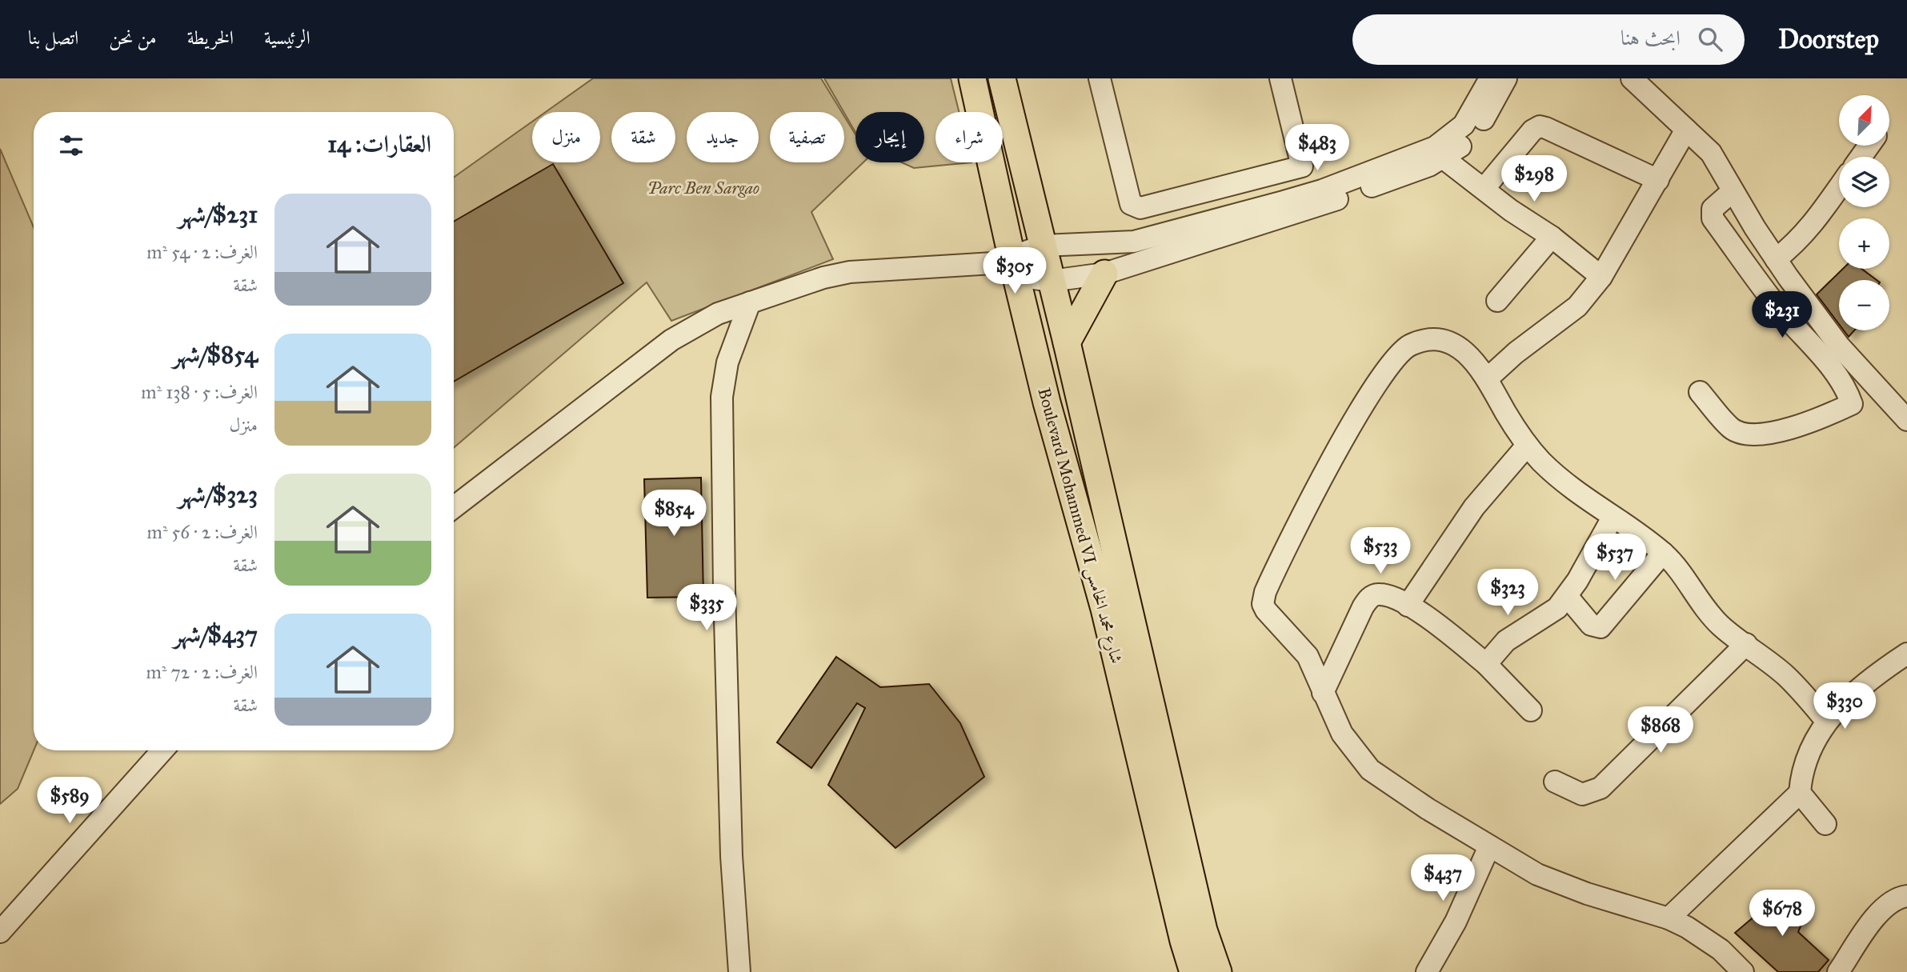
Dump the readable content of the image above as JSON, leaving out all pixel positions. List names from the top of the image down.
{
  "streets": {
    "main road": ["Boulevard Mohammed VI شارع محمد الخامس"]
  },
  "parks": ["Parc Ben Sargao"],
  "north": "top right",
  "page": {
    "header": "Doorstep",
    "search": "ابحث هنا",
    "nav": [
      "الرئيسية",
      "الخريطة",
      "من نحن",
      "اتصل بنا"
    ],
    "map_buttons": ["+", "−"],
    "chip": [
      "شراء",
      "إيجار",
      "تصفية",
      "جديد",
      "شقة",
      "منزل"
    ],
    "heading": "العقارات: 14",
    "price": [
      "$483",
      "$298",
      "$305",
      "$231",
      "$854",
      "$533",
      "$537",
      "$323",
      "$335",
      "$330",
      "$868",
      "$589",
      "$437",
      "$678"
    ],
    "list": [
      {
        "name": "$231/شهر",
        "note": "الغرف: 2 · 54 m² · شقة"
      },
      {
        "name": "$854/شهر",
        "note": "الغرف: 5 · 138 m² · منزل"
      },
      {
        "name": "$323/شهر",
        "note": "الغرف: 2 · 56 m² · شقة"
      },
      {
        "name": "$437/شهر",
        "note": "الغرف: 2 · 72 m² · شقة"
      }
    ]
  }
}
